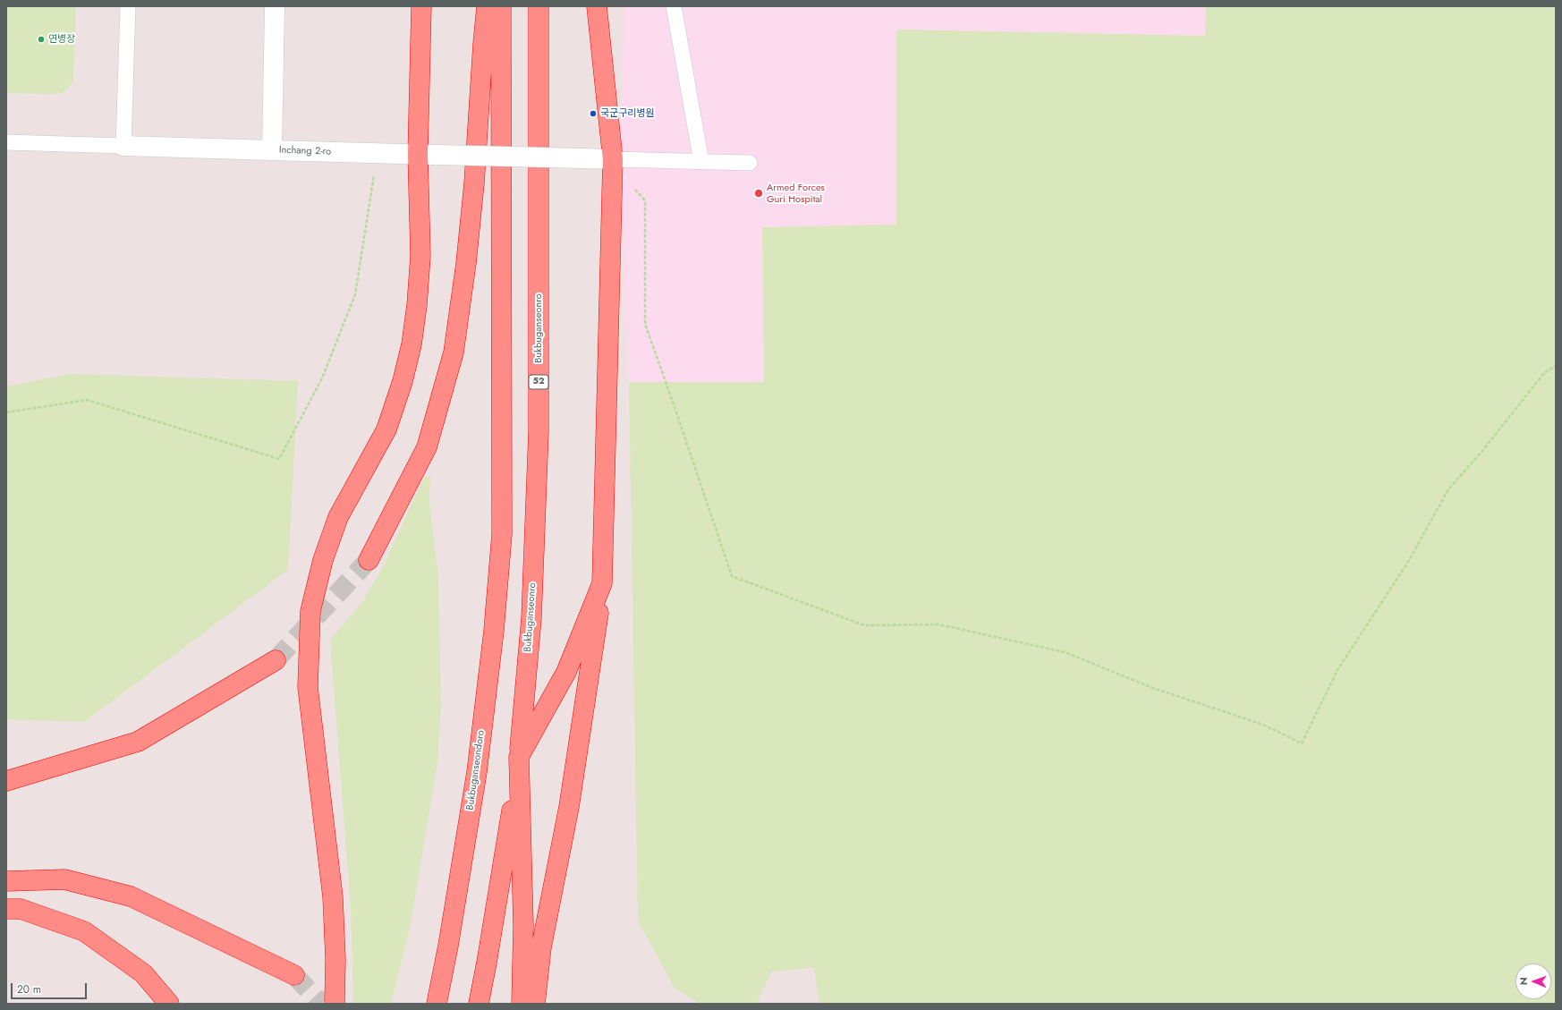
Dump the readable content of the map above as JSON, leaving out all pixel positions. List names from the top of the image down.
{
  "streets": {
    "highway": ["Bukbuganseonro", "52", "Bukbuganseondoro"],
    "street": ["Inchang 2-ro"]
  },
  "places": ["연병장", "국군구리병원", "Armed Forces Guri Hospital"],
  "scale_bar": "20 m",
  "north": "left"
}
